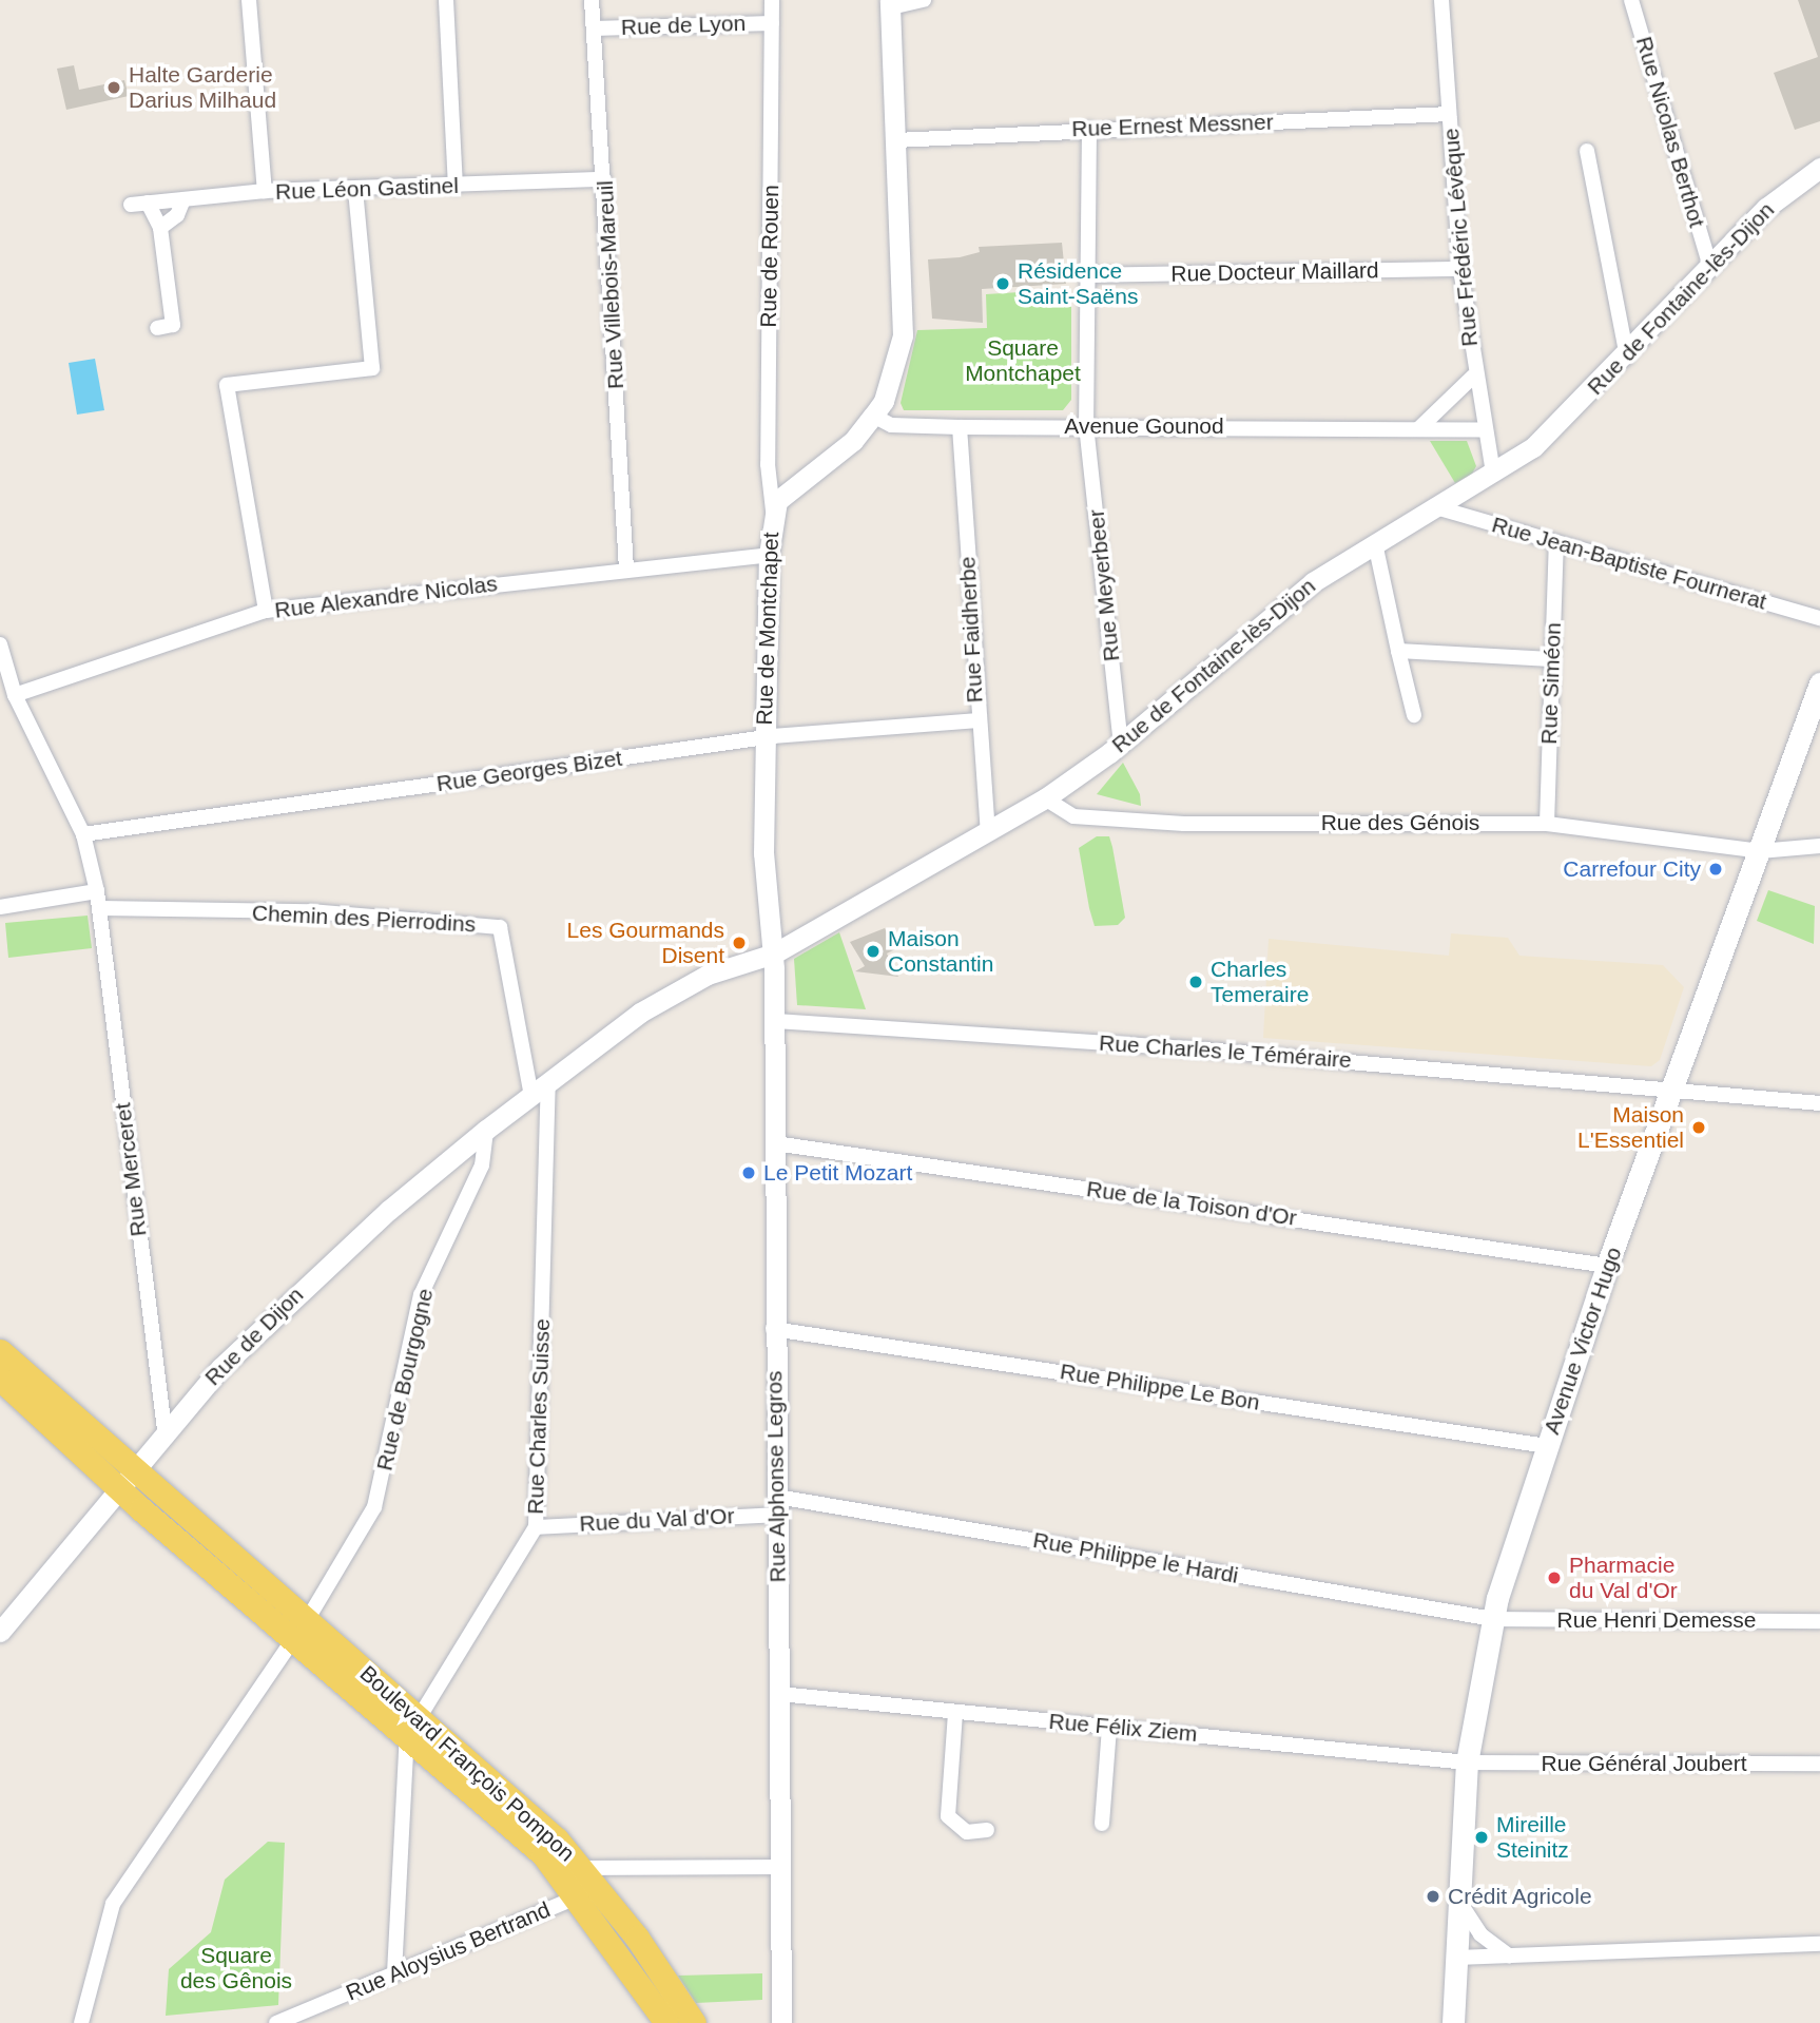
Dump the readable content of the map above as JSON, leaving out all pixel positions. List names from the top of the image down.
{
  "streets": {
    "main road": ["Avenue Victor Hugo", "Boulevard François Pompon"],
    "street": [
      "Rue de Lyon",
      "Rue Ernest Messner",
      "Rue Nicolas Berthot",
      "Rue Léon Gastinel",
      "Rue Frédéric Lévêque",
      "Rue de Rouen",
      "Rue Docteur Maillard",
      "Rue Villebois-Mareuil",
      "Rue de Fontaine-lès-Dijon",
      "Avenue Gounod",
      "Rue Jean-Baptiste Fournerat",
      "Rue Meyerbeer",
      "Rue Alexandre Nicolas",
      "Rue de Montchapet",
      "Rue Faidherbe",
      "Rue Siméon",
      "Rue Georges Bizet",
      "Rue des Génois",
      "Chemin des Pierrodins",
      "Rue Charles le Téméraire",
      "Rue Merceret",
      "Rue de la Toison d'Or",
      "Rue de Dijon",
      "Rue de Bourgogne",
      "Rue Philippe Le Bon",
      "Rue Charles Suisse",
      "Rue Alphonse Legros",
      "Rue du Val d'Or",
      "Rue Philippe le Hardi",
      "Rue Henri Demesse",
      "Rue Félix Ziem",
      "Rue Général Joubert",
      "Rue Aloysius Bertrand"
    ]
  },
  "crossings": [
    ["Rue de Lyon", "Rue de Rouen"],
    ["Rue de Lyon", "Rue Villebois-Mareuil"],
    ["Rue Ernest Messner", "Rue Frédéric Lévêque"],
    ["Rue Ernest Messner", "Rue Meyerbeer"],
    ["Rue Ernest Messner", "Rue de Montchapet"],
    ["Rue Nicolas Berthot", "Rue de Fontaine-lès-Dijon"],
    ["Rue Léon Gastinel", "Rue Villebois-Mareuil"],
    ["Rue Frédéric Lévêque", "Rue Docteur Maillard"],
    ["Rue Frédéric Lévêque", "Rue de Fontaine-lès-Dijon"],
    ["Rue Frédéric Lévêque", "Avenue Gounod"],
    ["Rue de Rouen", "Rue de Montchapet"],
    ["Rue Docteur Maillard", "Rue Meyerbeer"],
    ["Rue Villebois-Mareuil", "Rue Alexandre Nicolas"],
    ["Rue de Fontaine-lès-Dijon", "Rue Jean-Baptiste Fournerat"],
    ["Rue de Fontaine-lès-Dijon", "Rue Meyerbeer"],
    ["Rue de Fontaine-lès-Dijon", "Rue de Montchapet"],
    ["Rue de Fontaine-lès-Dijon", "Rue Faidherbe"],
    ["Rue de Fontaine-lès-Dijon", "Rue des Génois"],
    ["Rue de Fontaine-lès-Dijon", "Rue de Dijon"],
    ["Rue de Fontaine-lès-Dijon", "Rue Charles Suisse"],
    ["Rue de Fontaine-lès-Dijon", "Rue Alphonse Legros"],
    ["Avenue Gounod", "Rue Meyerbeer"],
    ["Avenue Gounod", "Rue de Montchapet"],
    ["Avenue Gounod", "Rue Faidherbe"],
    ["Rue Jean-Baptiste Fournerat", "Rue Siméon"],
    ["Rue Alexandre Nicolas", "Rue de Montchapet"],
    ["Rue Alexandre Nicolas", "Rue Merceret"],
    ["Rue de Montchapet", "Rue Georges Bizet"],
    ["Rue de Montchapet", "Rue Alphonse Legros"],
    ["Rue Faidherbe", "Rue Georges Bizet"],
    ["Rue Siméon", "Rue des Génois"],
    ["Rue Georges Bizet", "Rue Merceret"],
    ["Rue des Génois", "Avenue Victor Hugo"],
    ["Chemin des Pierrodins", "Rue Merceret"],
    ["Chemin des Pierrodins", "Rue de Dijon"],
    ["Rue Charles le Téméraire", "Avenue Victor Hugo"],
    ["Rue Charles le Téméraire", "Rue Alphonse Legros"],
    ["Rue Merceret", "Rue de Dijon"],
    ["Rue de la Toison d'Or", "Avenue Victor Hugo"],
    ["Rue de la Toison d'Or", "Rue Alphonse Legros"],
    ["Rue de Dijon", "Rue de Bourgogne"],
    ["Rue de Dijon", "Rue Charles Suisse"],
    ["Rue de Dijon", "Boulevard François Pompon"],
    ["Avenue Victor Hugo", "Rue Philippe Le Bon"],
    ["Avenue Victor Hugo", "Rue Philippe le Hardi"],
    ["Avenue Victor Hugo", "Rue Henri Demesse"],
    ["Avenue Victor Hugo", "Rue Félix Ziem"],
    ["Avenue Victor Hugo", "Rue Général Joubert"],
    ["Rue de Bourgogne", "Boulevard François Pompon"],
    ["Rue Philippe Le Bon", "Rue Alphonse Legros"],
    ["Rue Charles Suisse", "Rue du Val d'Or"],
    ["Rue Charles Suisse", "Boulevard François Pompon"],
    ["Rue Charles Suisse", "Rue Aloysius Bertrand"],
    ["Rue Alphonse Legros", "Rue du Val d'Or"],
    ["Rue Alphonse Legros", "Rue Philippe le Hardi"],
    ["Rue Alphonse Legros", "Rue Félix Ziem"],
    ["Rue du Val d'Or", "Rue Philippe le Hardi"],
    ["Rue Philippe le Hardi", "Rue Henri Demesse"],
    ["Rue Félix Ziem", "Rue Général Joubert"],
    ["Boulevard François Pompon", "Rue Aloysius Bertrand"]
  ],
  "parks": ["Square Montchapet", "Square des Gênois"],
  "places": [
    "Halte Garderie Darius Milhaud",
    "Résidence Saint-Saëns",
    "Carrefour City",
    "Les Gourmands Disent",
    "Maison Constantin",
    "Charles Temeraire",
    "Maison L'Essentiel",
    "Le Petit Mozart",
    "Pharmacie du Val d'Or",
    "Mireille Steinitz",
    "Crédit Agricole"
  ]
}
